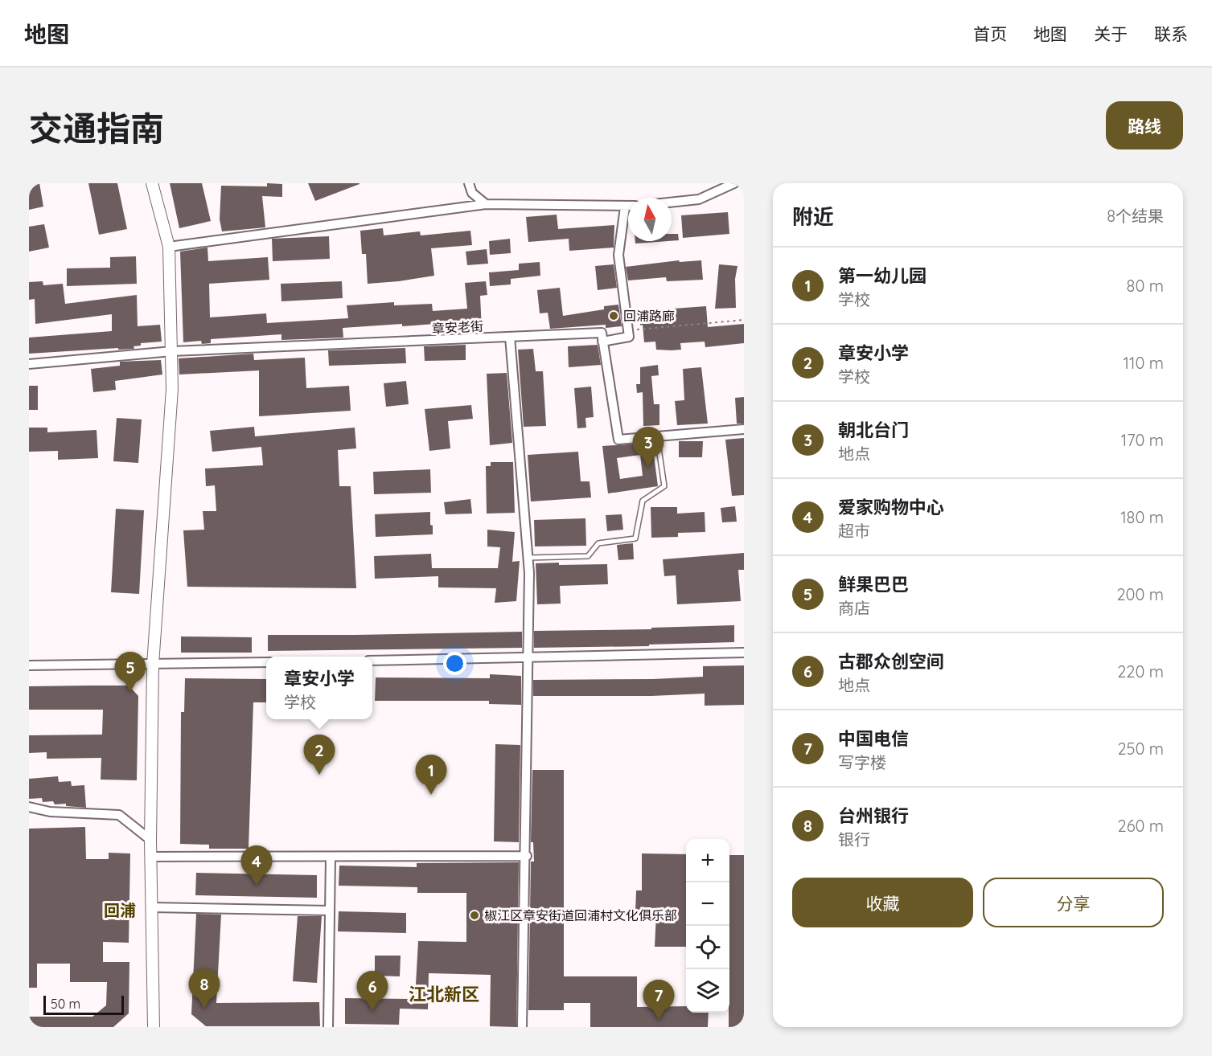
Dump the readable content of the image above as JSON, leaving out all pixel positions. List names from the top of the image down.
{
  "streets": {
    "street": ["章安老街"]
  },
  "districts": ["回浦", "江北新区"],
  "places": ["回浦路廊", "椒江区章安街道回浦村文化俱乐部"],
  "scale_bar": "50 m",
  "north": "top",
  "page": {
    "header": "地图",
    "nav": [
      "首页",
      "地图",
      "关于",
      "联系"
    ],
    "title": "交通指南",
    "buttons": [
      "路线",
      ["收藏", "分享"]
    ],
    "heading": ["附近", "8个结果"],
    "list": [
      {
        "mark": "1",
        "name": "第一幼儿园",
        "note": "学校",
        "value": "80 m"
      },
      {
        "mark": "2",
        "name": "章安小学",
        "note": "学校",
        "value": "110 m"
      },
      {
        "mark": "3",
        "name": "朝北台门",
        "note": "地点",
        "value": "170 m"
      },
      {
        "mark": "4",
        "name": "爱家购物中心",
        "note": "超市",
        "value": "180 m"
      },
      {
        "mark": "5",
        "name": "鲜果巴巴",
        "note": "商店",
        "value": "200 m"
      },
      {
        "mark": "6",
        "name": "古郡众创空间",
        "note": "地点",
        "value": "220 m"
      },
      {
        "mark": "7",
        "name": "中国电信",
        "note": "写字楼",
        "value": "250 m"
      },
      {
        "mark": "8",
        "name": "台州银行",
        "note": "银行",
        "value": "260 m"
      }
    ],
    "pins": [
      "3",
      "5",
      "2",
      "1",
      "4",
      "8",
      "6",
      "7"
    ],
    "popup": ["章安小学", "学校"],
    "map_buttons": ["+", "−"],
    "scale": "50 m"
  }
}
